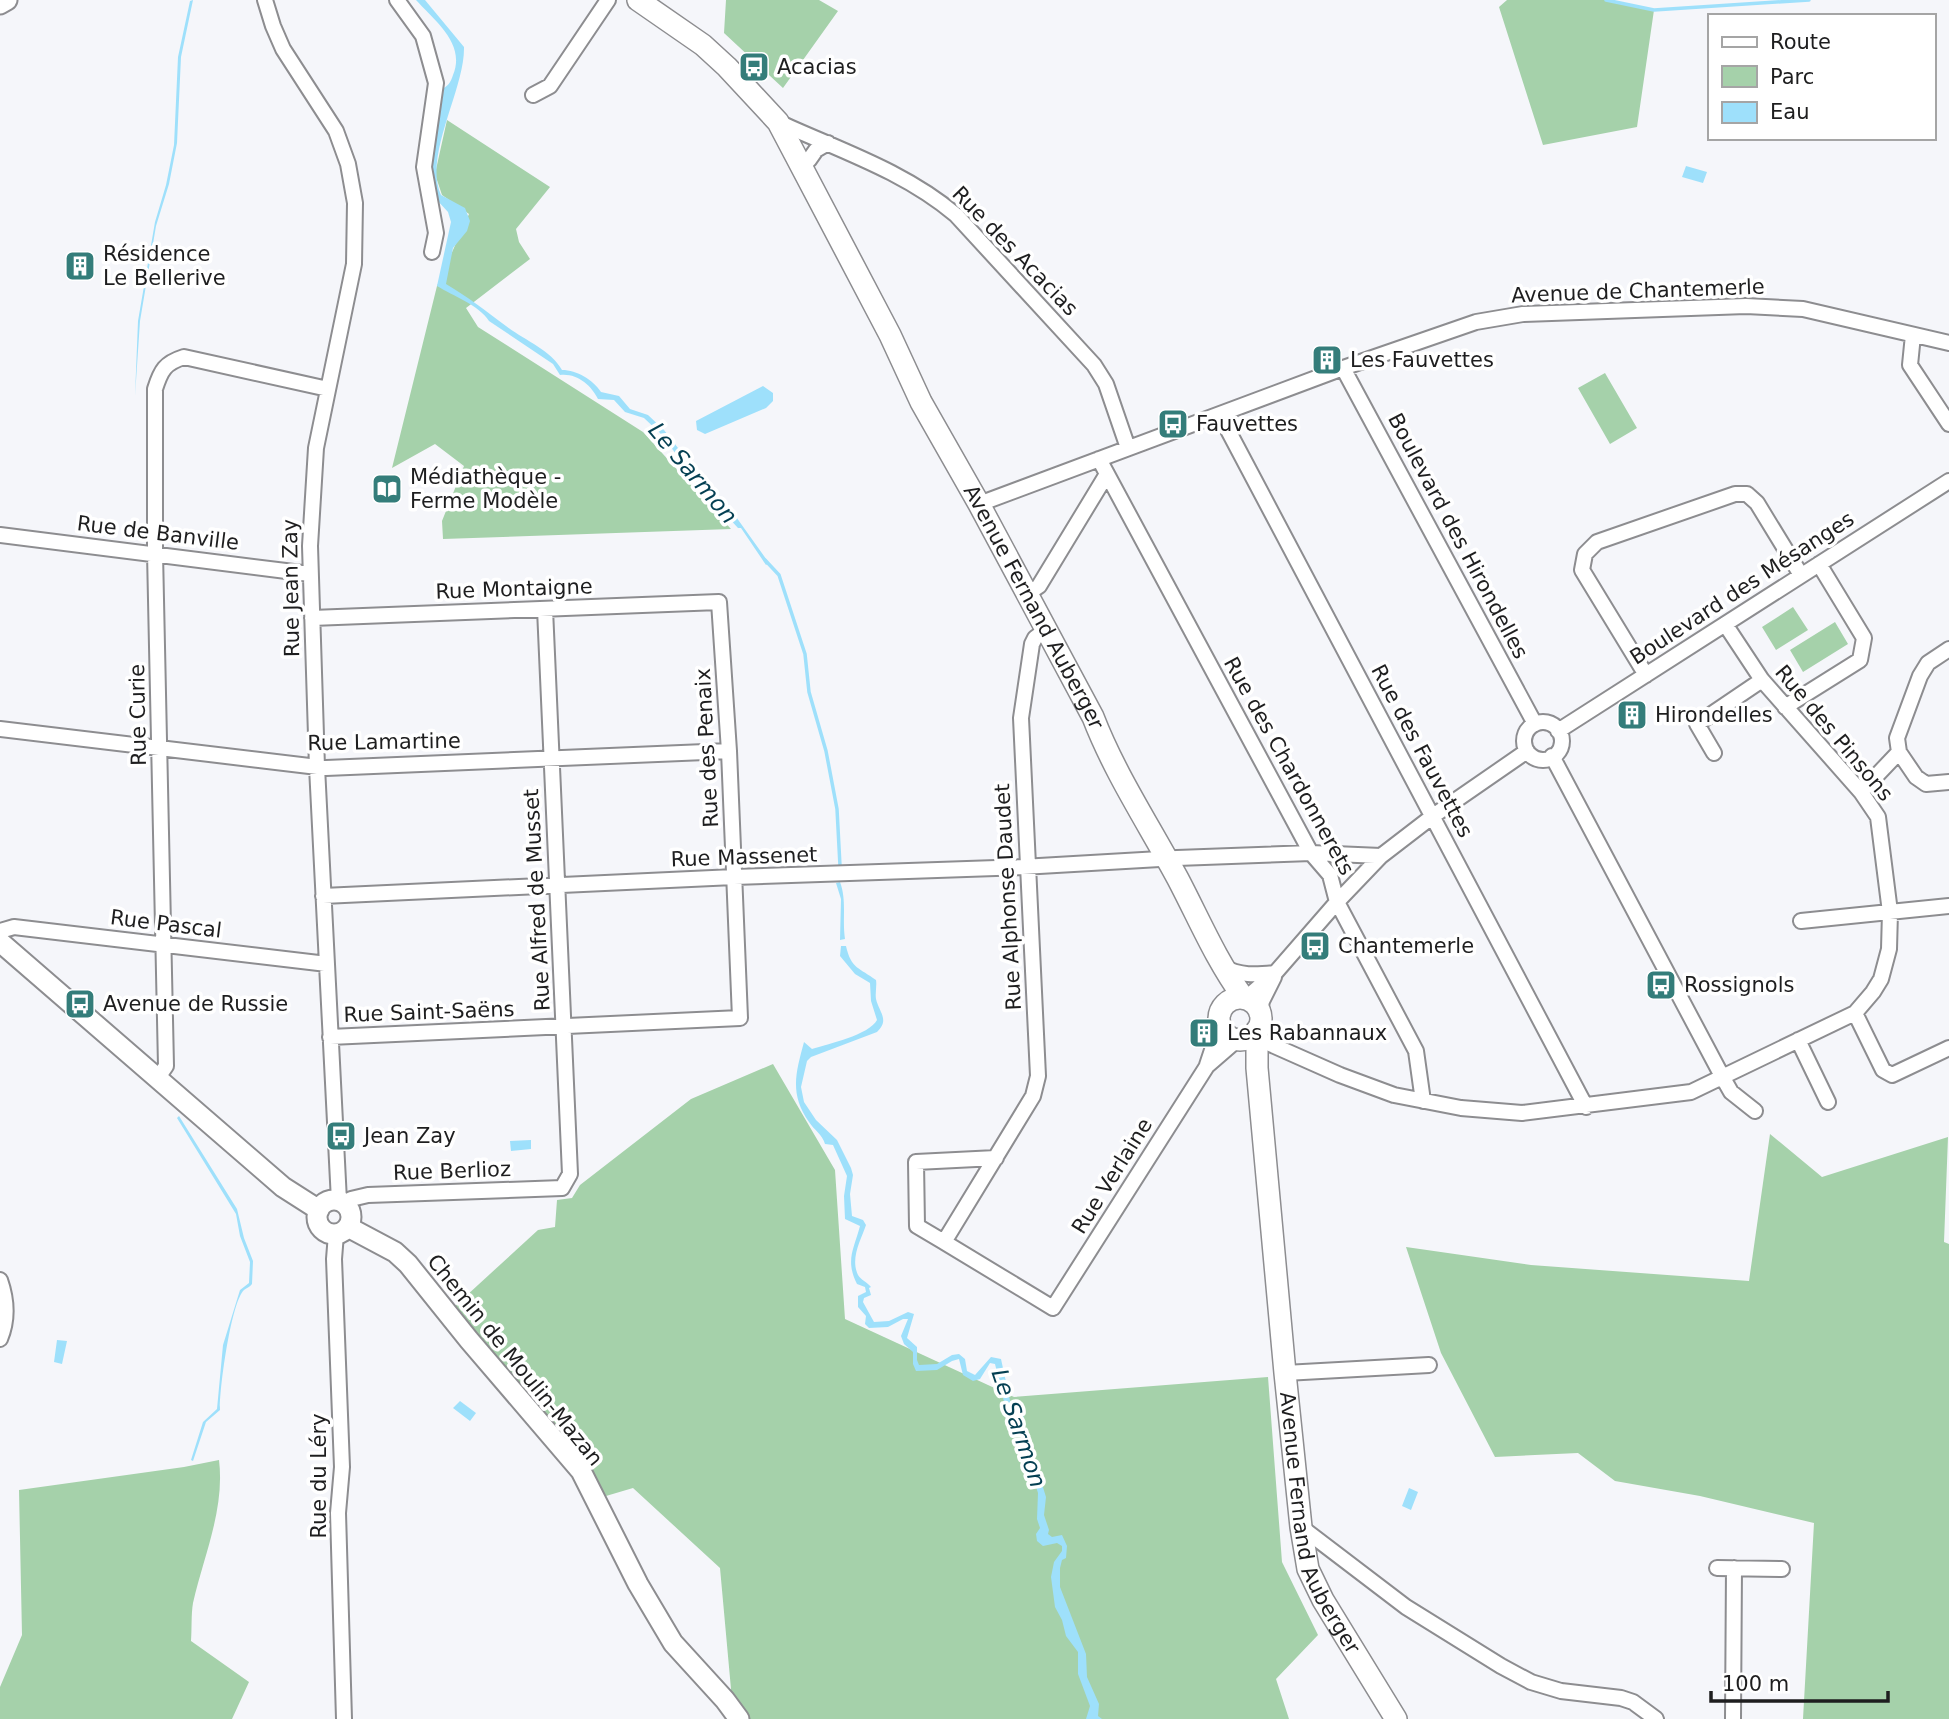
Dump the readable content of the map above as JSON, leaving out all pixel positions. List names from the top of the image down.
{
  "streets": {
    "main road": ["Avenue Fernand Auberger"],
    "street": [
      "Rue des Acacias",
      "Avenue de Chantemerle",
      "Rue de Banville",
      "Boulevard des Hirondelles",
      "Rue Jean Zay",
      "Boulevard des Mésanges",
      "Rue Montaigne",
      "Rue Curie",
      "Rue des Pinsons",
      "Rue Lamartine",
      "Rue des Penaix",
      "Rue des Fauvettes",
      "Rue des Chardonnerets",
      "Rue Massenet",
      "Rue Alphonse Daudet",
      "Rue Alfred de Musset",
      "Rue Pascal",
      "Rue Saint-Saëns",
      "Rue Berlioz",
      "Rue Verlaine",
      "Chemin de Moulin-Mazan",
      "Rue du Léry"
    ]
  },
  "crossings": [
    ["Rue des Acacias", "Avenue de Chantemerle"],
    ["Rue des Acacias", "Avenue Fernand Auberger"],
    ["Avenue de Chantemerle", "Boulevard des Hirondelles"],
    ["Avenue de Chantemerle", "Avenue Fernand Auberger"],
    ["Avenue de Chantemerle", "Rue des Fauvettes"],
    ["Avenue de Chantemerle", "Rue des Chardonnerets"],
    ["Rue de Banville", "Rue Jean Zay"],
    ["Rue de Banville", "Rue Curie"],
    ["Boulevard des Hirondelles", "Boulevard des Mésanges"],
    ["Rue Jean Zay", "Rue Montaigne"],
    ["Rue Jean Zay", "Rue Curie"],
    ["Rue Jean Zay", "Rue Lamartine"],
    ["Rue Jean Zay", "Rue Massenet"],
    ["Rue Jean Zay", "Rue Pascal"],
    ["Rue Jean Zay", "Rue Saint-Saëns"],
    ["Rue Jean Zay", "Rue Berlioz"],
    ["Rue Jean Zay", "Chemin de Moulin-Mazan"],
    ["Rue Jean Zay", "Rue du Léry"],
    ["Boulevard des Mésanges", "Rue des Pinsons"],
    ["Rue Montaigne", "Rue des Penaix"],
    ["Rue Montaigne", "Rue Alfred de Musset"],
    ["Avenue Fernand Auberger", "Rue Massenet"],
    ["Avenue Fernand Auberger", "Rue Alphonse Daudet"],
    ["Avenue Fernand Auberger", "Rue Verlaine"],
    ["Rue Curie", "Rue Lamartine"],
    ["Rue Curie", "Rue Pascal"],
    ["Rue des Pinsons", "Rue des Fauvettes"],
    ["Rue des Pinsons", "Rue des Chardonnerets"],
    ["Rue Lamartine", "Rue des Penaix"],
    ["Rue Lamartine", "Rue Alfred de Musset"],
    ["Rue des Penaix", "Rue Massenet"],
    ["Rue des Penaix", "Rue Saint-Saëns"],
    ["Rue des Chardonnerets", "Rue Massenet"],
    ["Rue Massenet", "Rue Alphonse Daudet"],
    ["Rue Massenet", "Rue Alfred de Musset"],
    ["Rue Alphonse Daudet", "Rue Verlaine"],
    ["Rue Alfred de Musset", "Rue Saint-Saëns"],
    ["Rue Alfred de Musset", "Rue Berlioz"],
    ["Rue Berlioz", "Chemin de Moulin-Mazan"],
    ["Rue Berlioz", "Rue du Léry"],
    ["Chemin de Moulin-Mazan", "Rue du Léry"]
  ],
  "water": ["Le Sarmon"],
  "places": {
    "bus stop": [
      "Acacias",
      "Fauvettes",
      "Chantemerle",
      "Rossignols",
      "Avenue de Russie",
      "Jean Zay"
    ],
    "building": [
      "Résidence Le Bellerive",
      "Les Fauvettes",
      "Hirondelles",
      "Les Rabannaux"
    ],
    "library": ["Médiathèque - Ferme Modèle"]
  },
  "legend": ["Route", "Parc", "Eau"],
  "scale_bar": "100 m"
}
